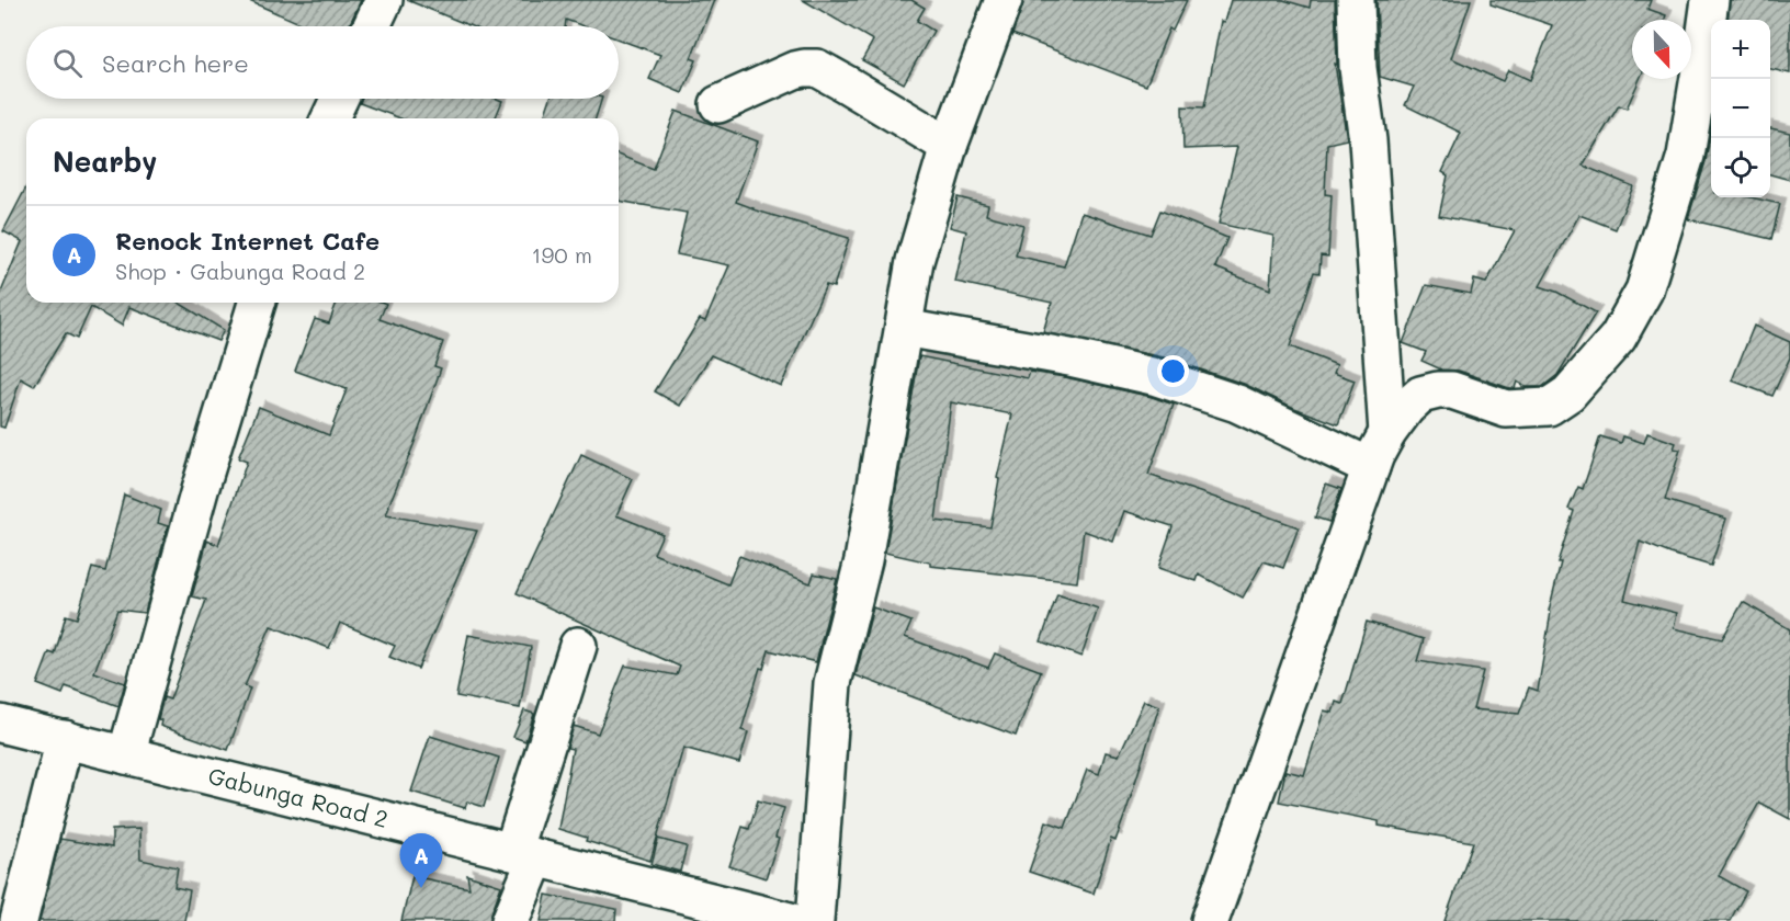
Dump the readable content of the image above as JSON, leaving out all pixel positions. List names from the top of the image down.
{
  "streets": {
    "street": ["Gabunga Road 2"]
  },
  "north": "bottom",
  "page": {
    "map_buttons": ["+", "−"],
    "search": "Search here",
    "heading": "Nearby",
    "list": [
      {
        "mark": "A",
        "name": "Renock Internet Cafe",
        "note": "Shop · Gabunga Road 2",
        "value": "190 m"
      }
    ],
    "pins": "A"
  }
}
